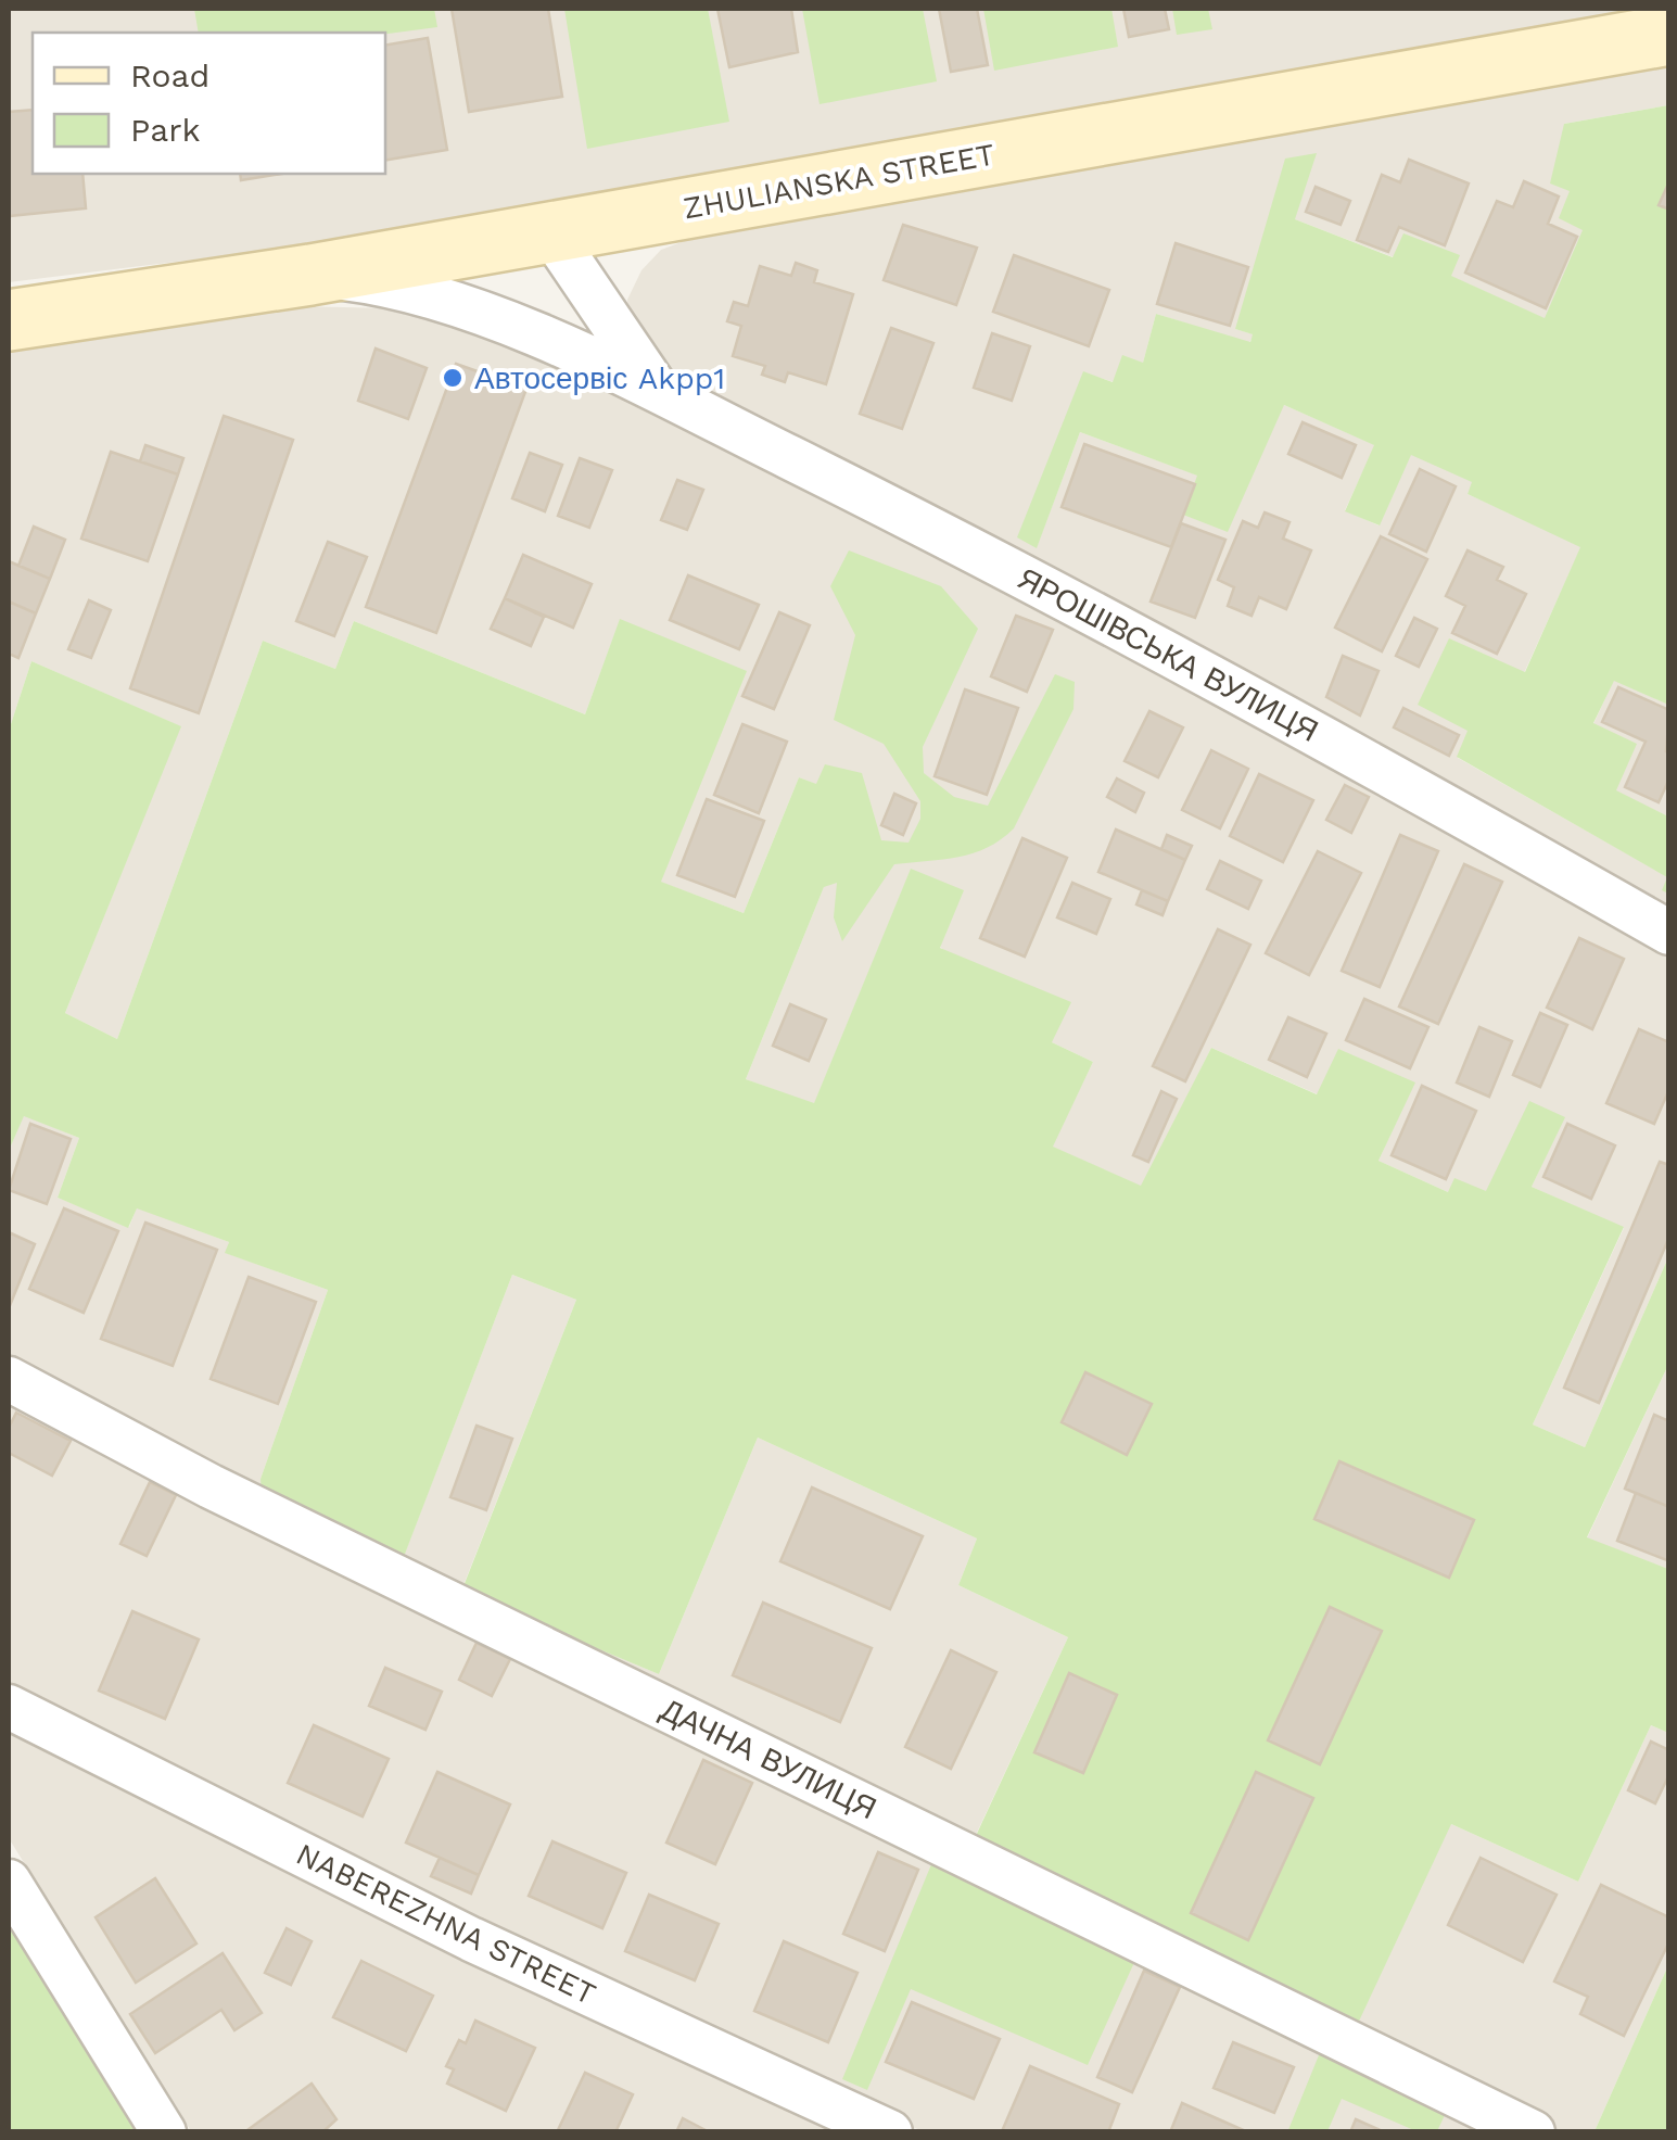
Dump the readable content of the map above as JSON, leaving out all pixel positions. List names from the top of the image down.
{
  "streets": {
    "street": [
      "ZHULIANSKA STREET",
      "ЯРОШІВСЬКА ВУЛИЦЯ",
      "ДАЧНА ВУЛИЦЯ",
      "NABEREZHNA STREET"
    ]
  },
  "crossings": [
    ["ZHULIANSKA STREET", "ЯРОШІВСЬКА ВУЛИЦЯ"]
  ],
  "places": ["Автосервіс Akpp1"],
  "legend": ["Road", "Park"]
}
